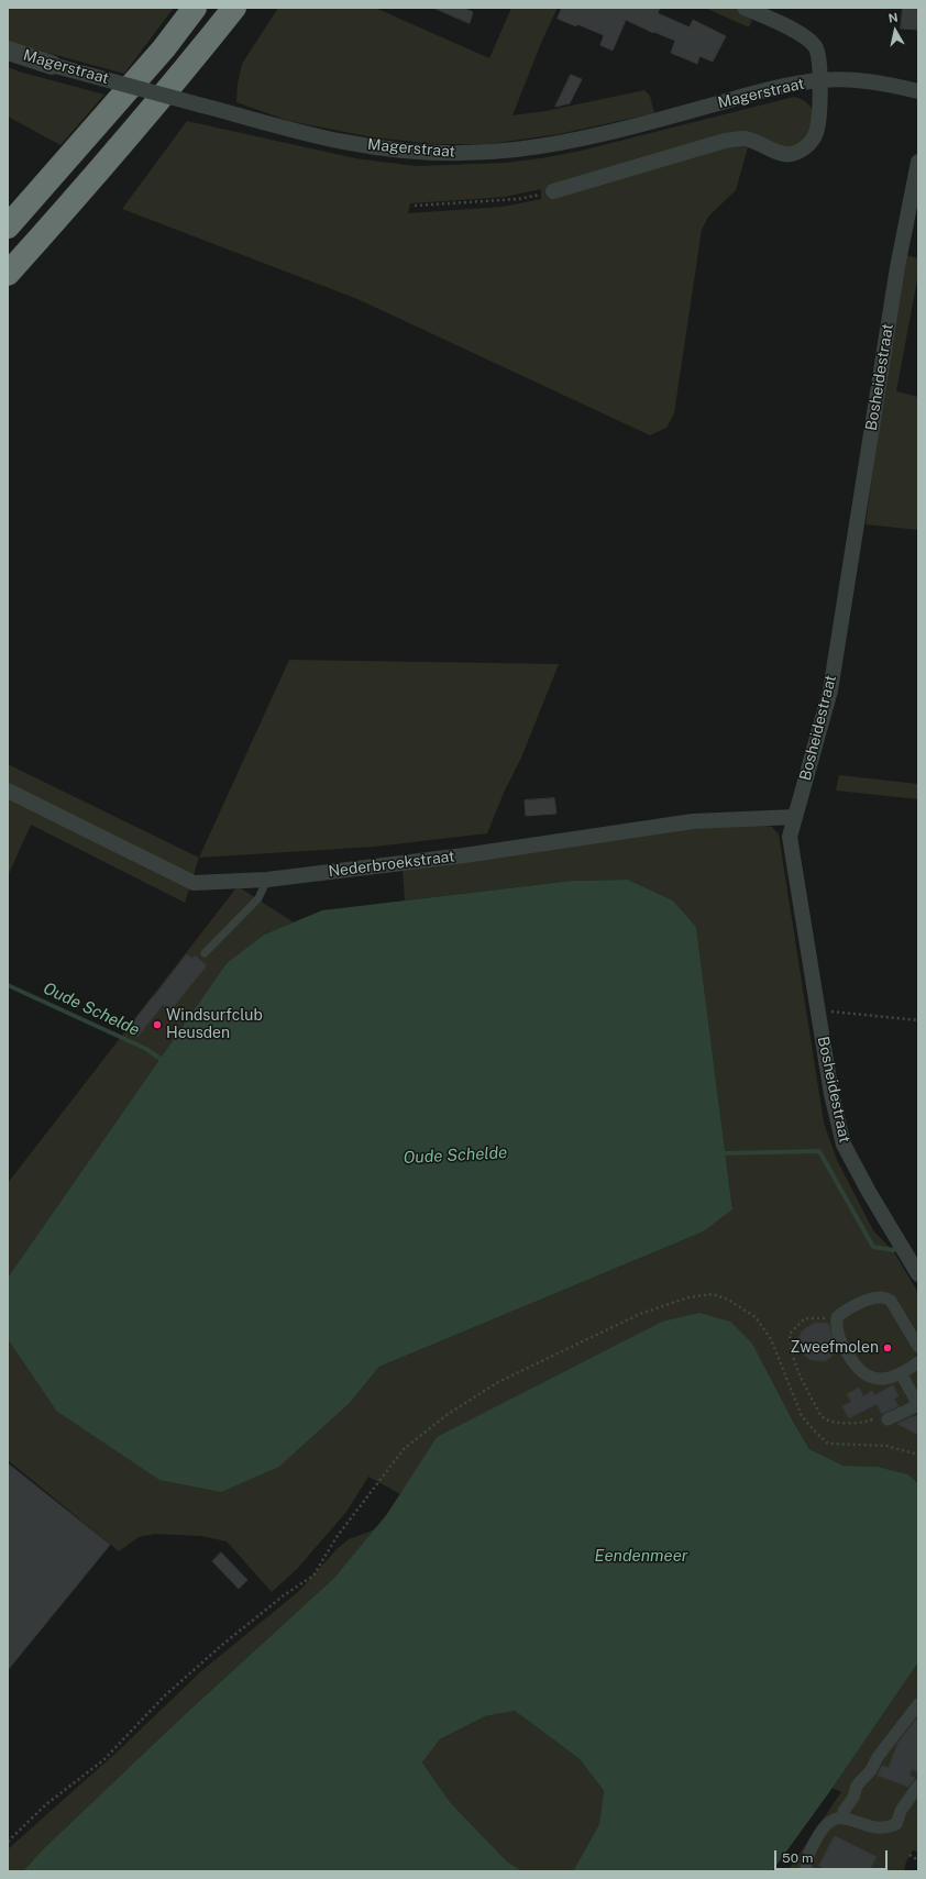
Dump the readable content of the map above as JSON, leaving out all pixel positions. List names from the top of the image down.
{
  "streets": {
    "street": ["Magerstraat", "Bosheidestraat", "Nederbroekstraat"]
  },
  "crossings": [
    ["Bosheidestraat", "Nederbroekstraat"]
  ],
  "water": ["Oude Schelde", "Eendenmeer"],
  "places": ["Windsurfclub Heusden", "Zweefmolen"],
  "scale_bar": "50 m",
  "north": "top"
}
